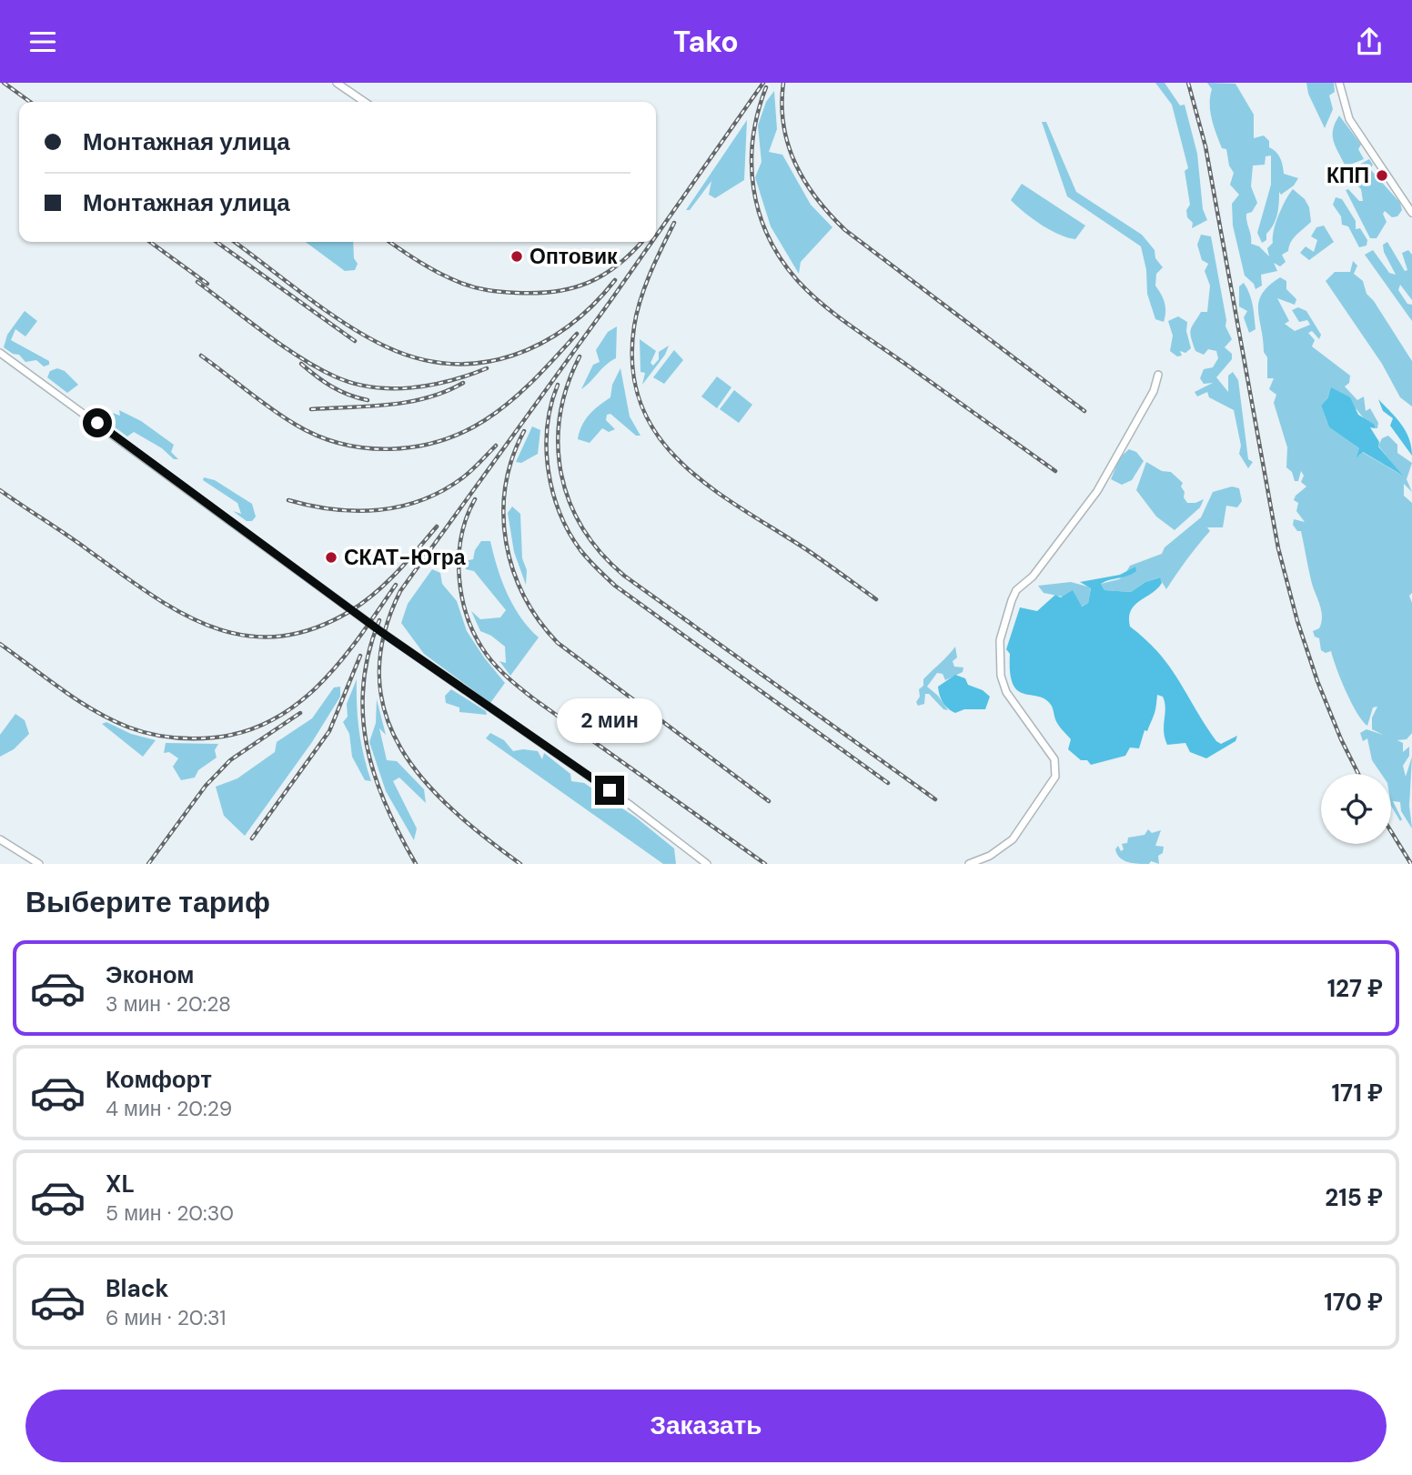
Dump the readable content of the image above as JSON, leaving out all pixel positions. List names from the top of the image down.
{
  "places": ["КПП", "Оптовик", "СКАТ-Югра"],
  "page": {
    "header": "Tako",
    "banner": ["Монтажная улица", "Монтажная улица"],
    "bubble": "2 мин",
    "heading": "Выберите тариф",
    "list": [
      {
        "name": "Эконом",
        "note": "3 мин · 20:28",
        "value": "127 ₽"
      },
      {
        "name": "Комфорт",
        "note": "4 мин · 20:29",
        "value": "171 ₽"
      },
      {
        "name": "XL",
        "note": "5 мин · 20:30",
        "value": "215 ₽"
      },
      {
        "name": "Black",
        "note": "6 мин · 20:31",
        "value": "170 ₽"
      }
    ],
    "buttons": "Заказать"
  }
}
